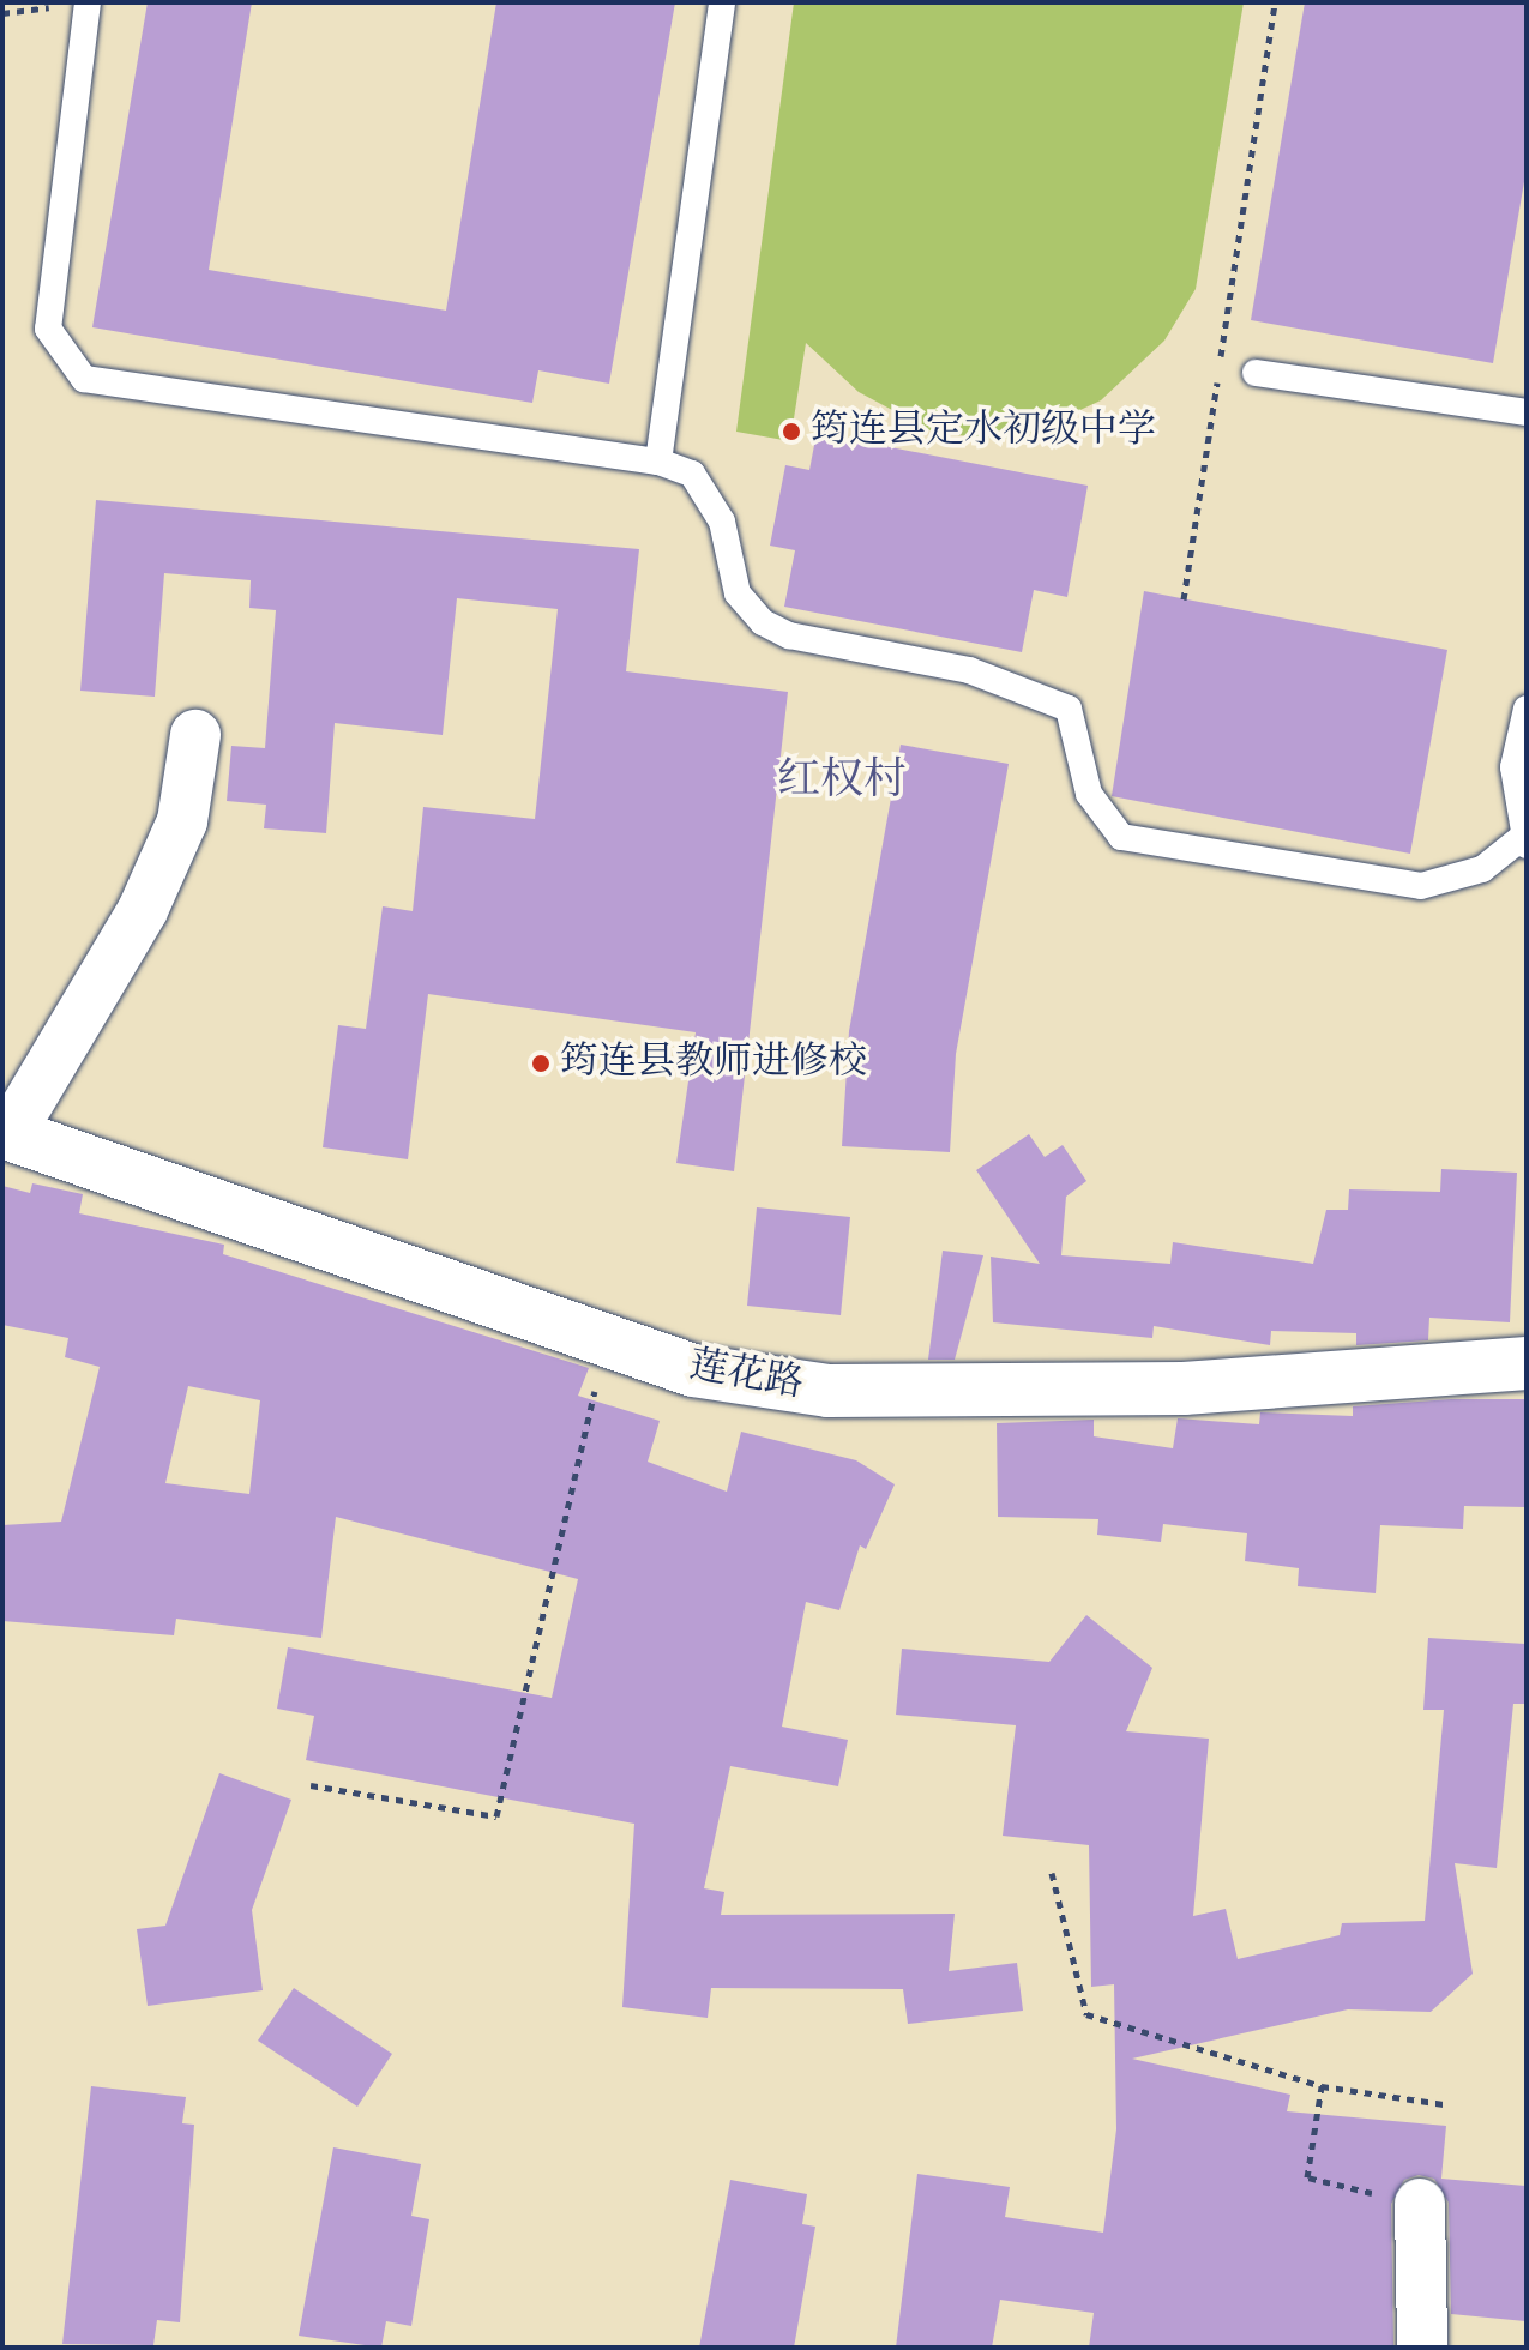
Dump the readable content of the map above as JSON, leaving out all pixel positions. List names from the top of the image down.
{
  "streets": {
    "main road": ["莲花路"]
  },
  "districts": ["红权村"],
  "places": ["筠连县定水初级中学", "筠连县教师进修校"]
}
